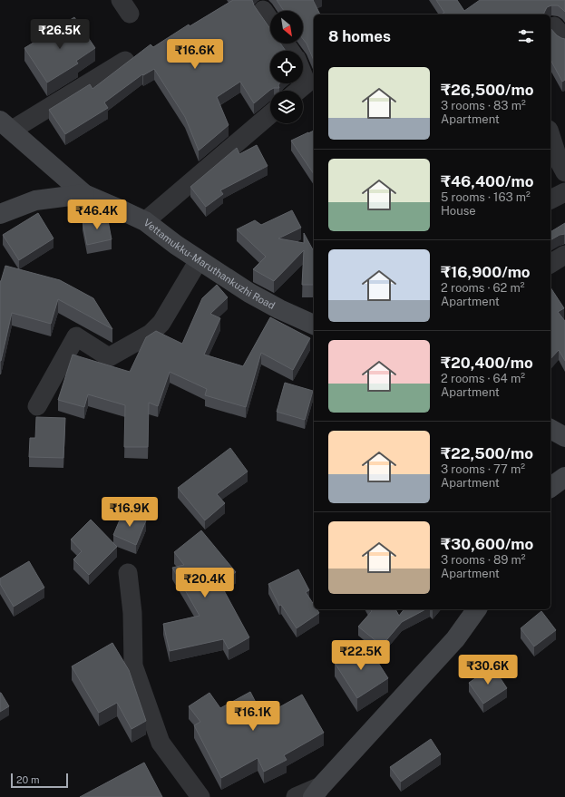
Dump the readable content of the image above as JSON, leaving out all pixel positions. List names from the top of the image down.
{
  "streets": {
    "main road": ["Vettamukku-Maruthankuzhi Road"]
  },
  "scale_bar": "20 m",
  "north": "bottom right",
  "page": {
    "heading": "8 homes",
    "price": [
      "₹26.5K",
      "₹16.6K",
      "₹46.4K",
      "₹16.9K",
      "₹20.4K",
      "₹22.5K",
      "₹30.6K",
      "₹16.1K"
    ],
    "list": [
      {
        "name": "₹26,500/mo",
        "note": "3 rooms · 83 m² · Apartment"
      },
      {
        "name": "₹46,400/mo",
        "note": "5 rooms · 163 m² · House"
      },
      {
        "name": "₹16,900/mo",
        "note": "2 rooms · 62 m² · Apartment"
      },
      {
        "name": "₹20,400/mo",
        "note": "2 rooms · 64 m² · Apartment"
      },
      {
        "name": "₹22,500/mo",
        "note": "3 rooms · 77 m² · Apartment"
      },
      {
        "name": "₹30,600/mo",
        "note": "3 rooms · 89 m² · Apartment"
      }
    ],
    "scale": "20 m"
  }
}
